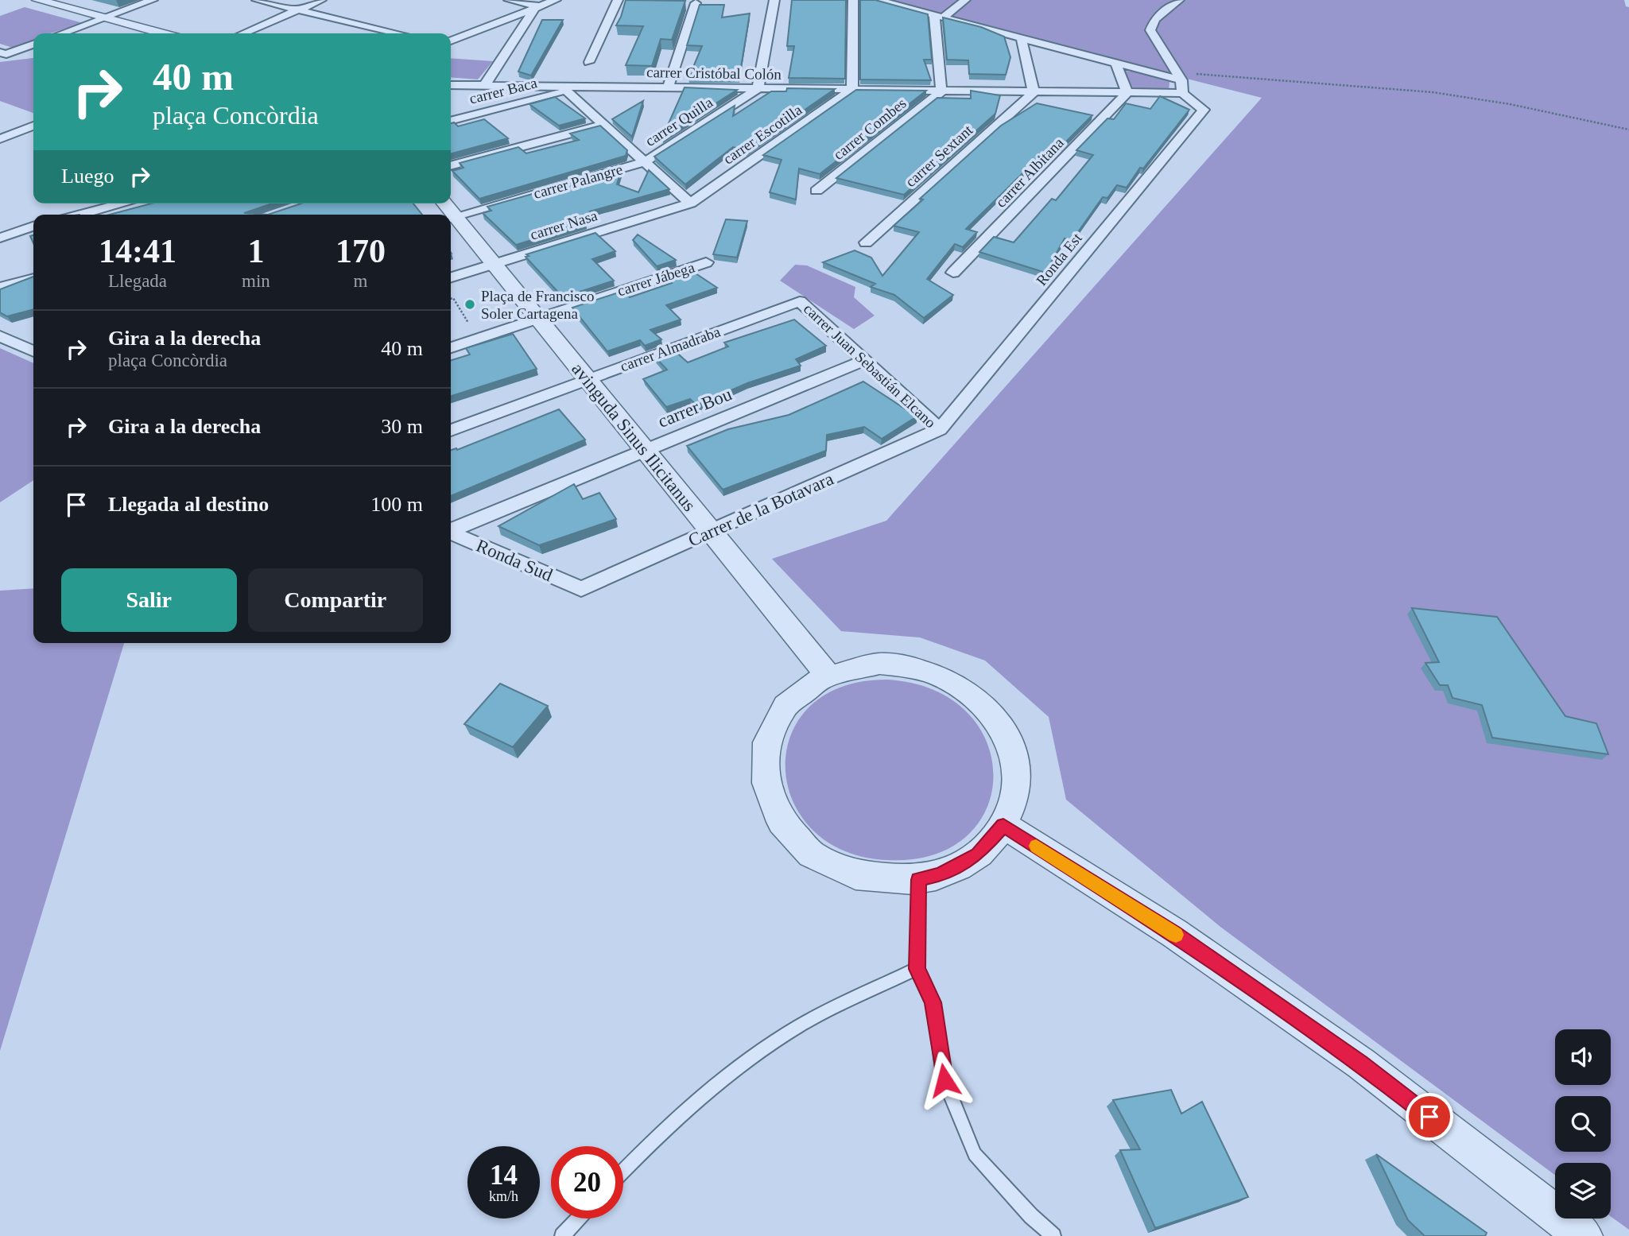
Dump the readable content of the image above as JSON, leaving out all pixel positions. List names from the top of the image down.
{
  "streets": {
    "street": [
      "carrer Cristóbal Colón",
      "carrer Baca",
      "carrer Quilla",
      "carrer Combes",
      "carrer Escotilla",
      "carrer Sextant",
      "carrer Albitana",
      "carrer Palangre",
      "carrer Nasa",
      "Ronda Est",
      "carrer Jábega",
      "carrer Almadraba",
      "carrer Juan Sebastián Elcano",
      "carrer Bou",
      "avinguda Sinus Ilicitanus",
      "Carrer de la Botavara",
      "Ronda Sud"
    ]
  },
  "crossings": [
    ["carrer Cristóbal Colón", "carrer Baca"],
    ["carrer Cristóbal Colón", "carrer Quilla"],
    ["carrer Cristóbal Colón", "carrer Combes"],
    ["carrer Cristóbal Colón", "carrer Escotilla"],
    ["carrer Cristóbal Colón", "carrer Sextant"],
    ["carrer Cristóbal Colón", "carrer Albitana"],
    ["carrer Cristóbal Colón", "Ronda Est"],
    ["carrer Quilla", "carrer Palangre"],
    ["carrer Escotilla", "carrer Nasa"],
    ["carrer Palangre", "avinguda Sinus Ilicitanus"],
    ["carrer Nasa", "avinguda Sinus Ilicitanus"],
    ["Ronda Est", "carrer Juan Sebastián Elcano"],
    ["Ronda Est", "Carrer de la Botavara"],
    ["carrer Jábega", "avinguda Sinus Ilicitanus"],
    ["carrer Almadraba", "carrer Juan Sebastián Elcano"],
    ["carrer Almadraba", "avinguda Sinus Ilicitanus"],
    ["carrer Juan Sebastián Elcano", "carrer Bou"],
    ["carrer Juan Sebastián Elcano", "Carrer de la Botavara"],
    ["carrer Bou", "avinguda Sinus Ilicitanus"],
    ["avinguda Sinus Ilicitanus", "Carrer de la Botavara"],
    ["Carrer de la Botavara", "Ronda Sud"]
  ],
  "places": ["Plaça de Francisco Soler Cartagena"],
  "page": {
    "turn": ["40 m", "plaça Concòrdia"],
    "then": "Luego",
    "eta": [
      "14:41",
      "Llegada",
      "1",
      "min",
      "170",
      "m"
    ],
    "list": [
      {
        "name": "Gira a la derecha",
        "note": "plaça Concòrdia",
        "value": "40 m"
      },
      {
        "name": "Gira a la derecha",
        "value": "30 m"
      },
      {
        "name": "Llegada al destino",
        "value": "100 m"
      }
    ],
    "buttons": ["Salir", "Compartir"],
    "speed": "14 km/h",
    "limit": "20"
  }
}
